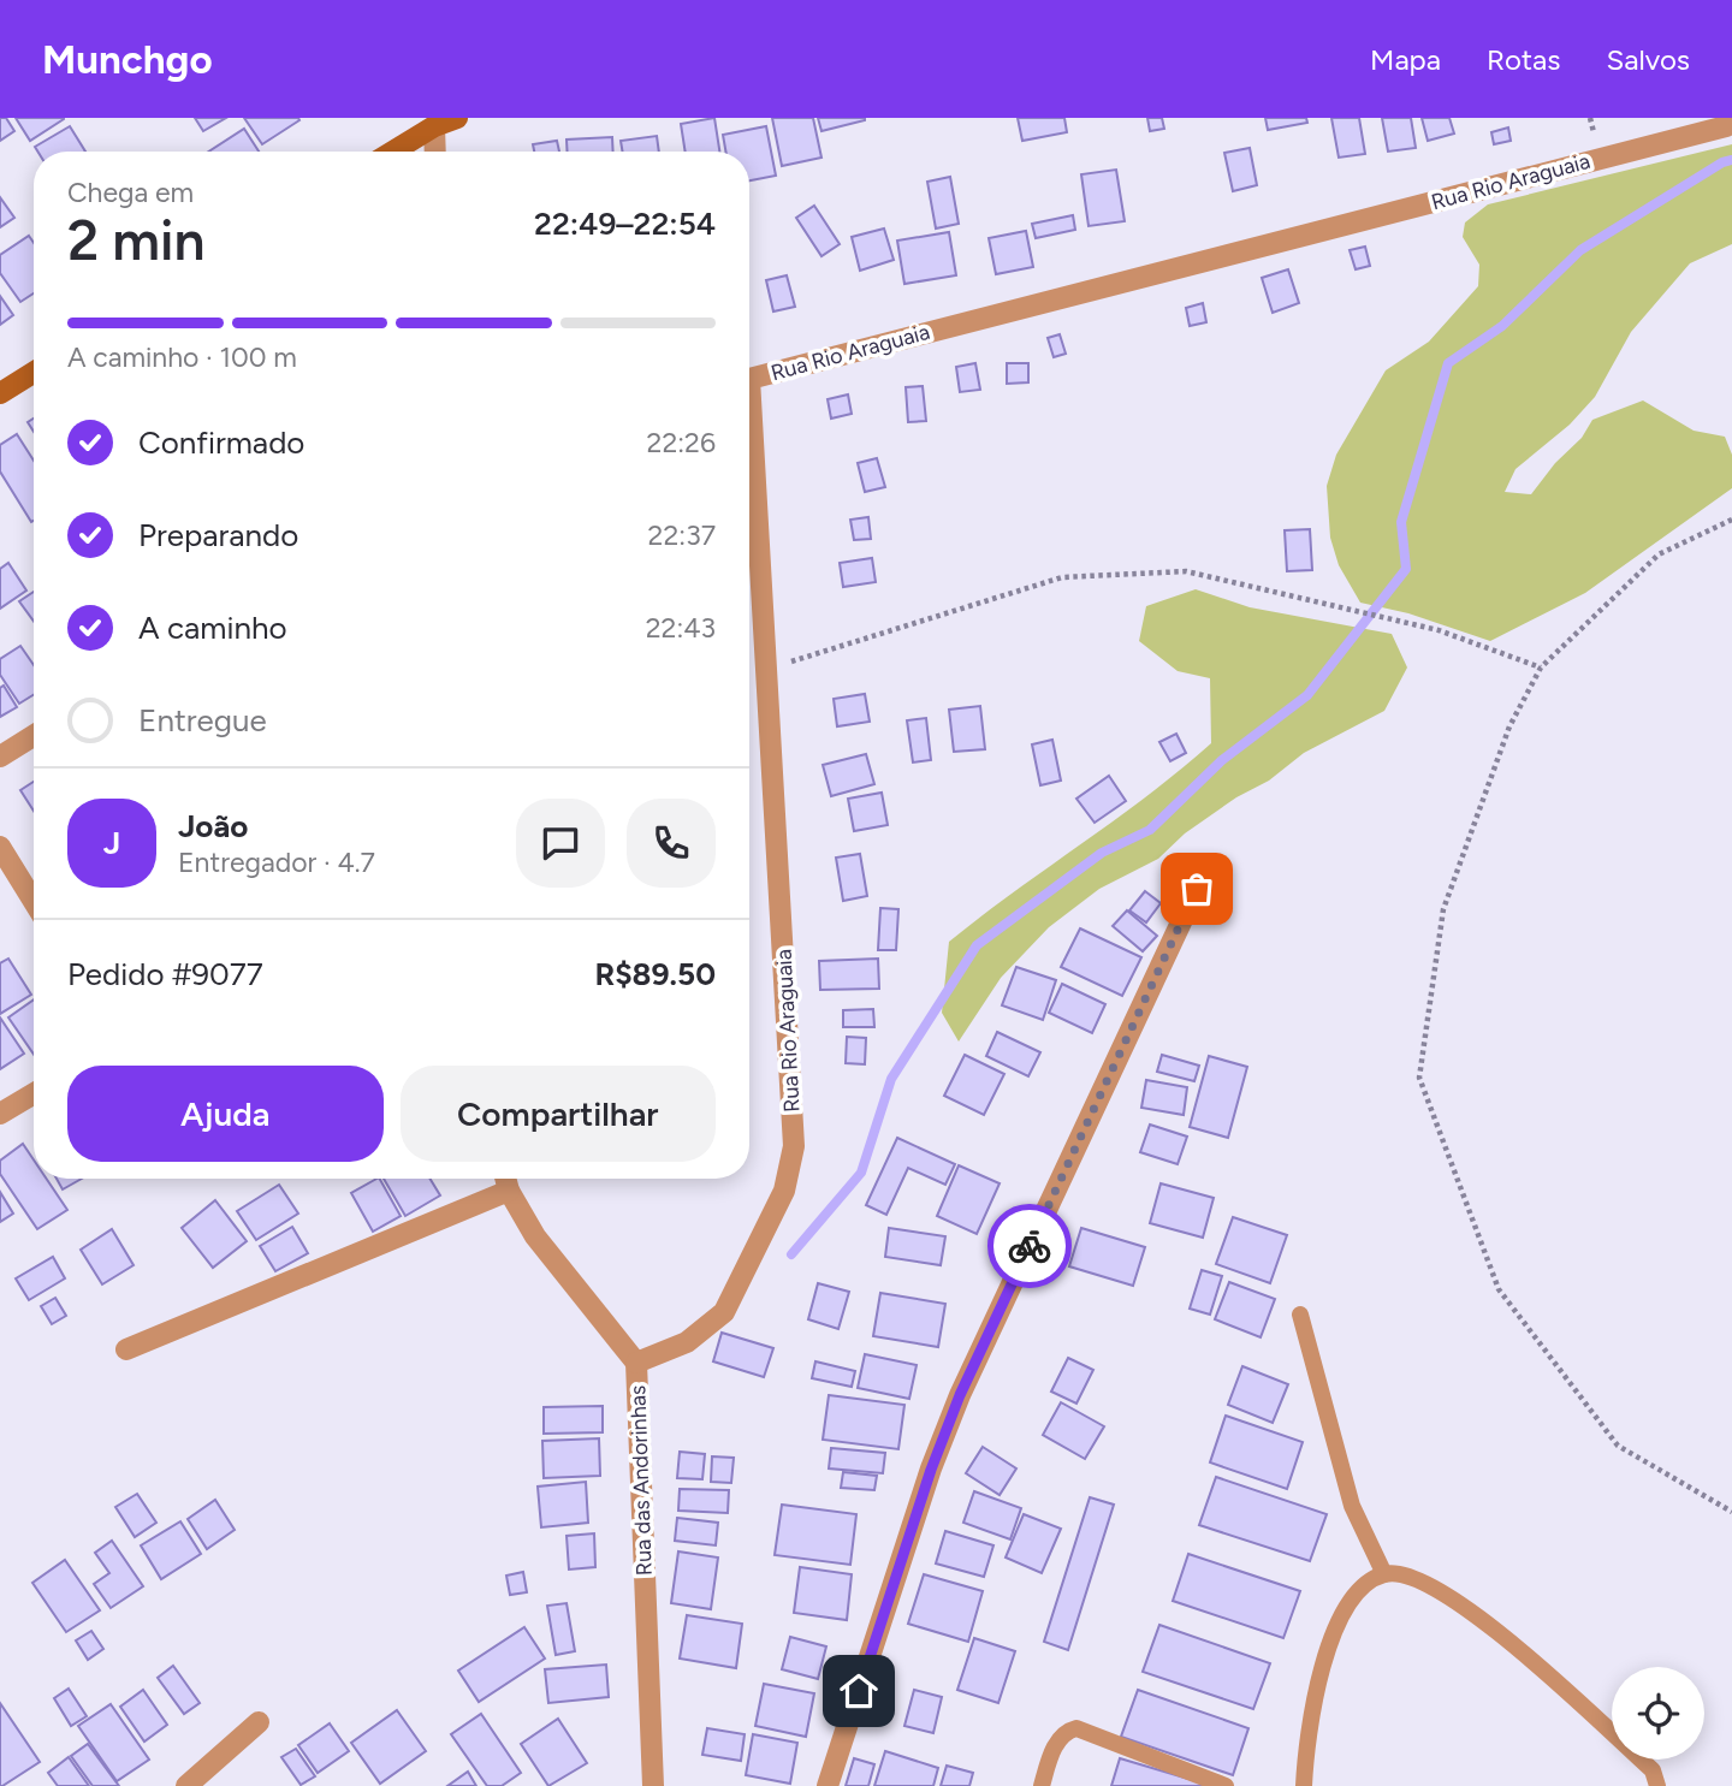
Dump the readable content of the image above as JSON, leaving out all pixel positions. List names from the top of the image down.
{
  "streets": {
    "street": ["Rua Rio Araguaia", "Rua das Andorinhas"]
  },
  "crossings": [
    ["Rua Rio Araguaia", "Rua das Andorinhas"]
  ],
  "page": {
    "header": "Munchgo",
    "nav": ["Mapa", "Rotas", "Salvos"],
    "heading": ["2 min", "Chega em", "22:49–22:54"],
    "panel": [
      "João",
      "Entregador · 4.7",
      "Pedido #9077",
      "R$89.50"
    ],
    "bar": "A caminho · 100 m",
    "list": [
      ["Confirmado", "22:26"],
      ["Preparando", "22:37"],
      ["A caminho", "22:43"],
      "Entregue"
    ],
    "round": "J",
    "buttons": ["Ajuda", "Compartilhar"]
  }
}
